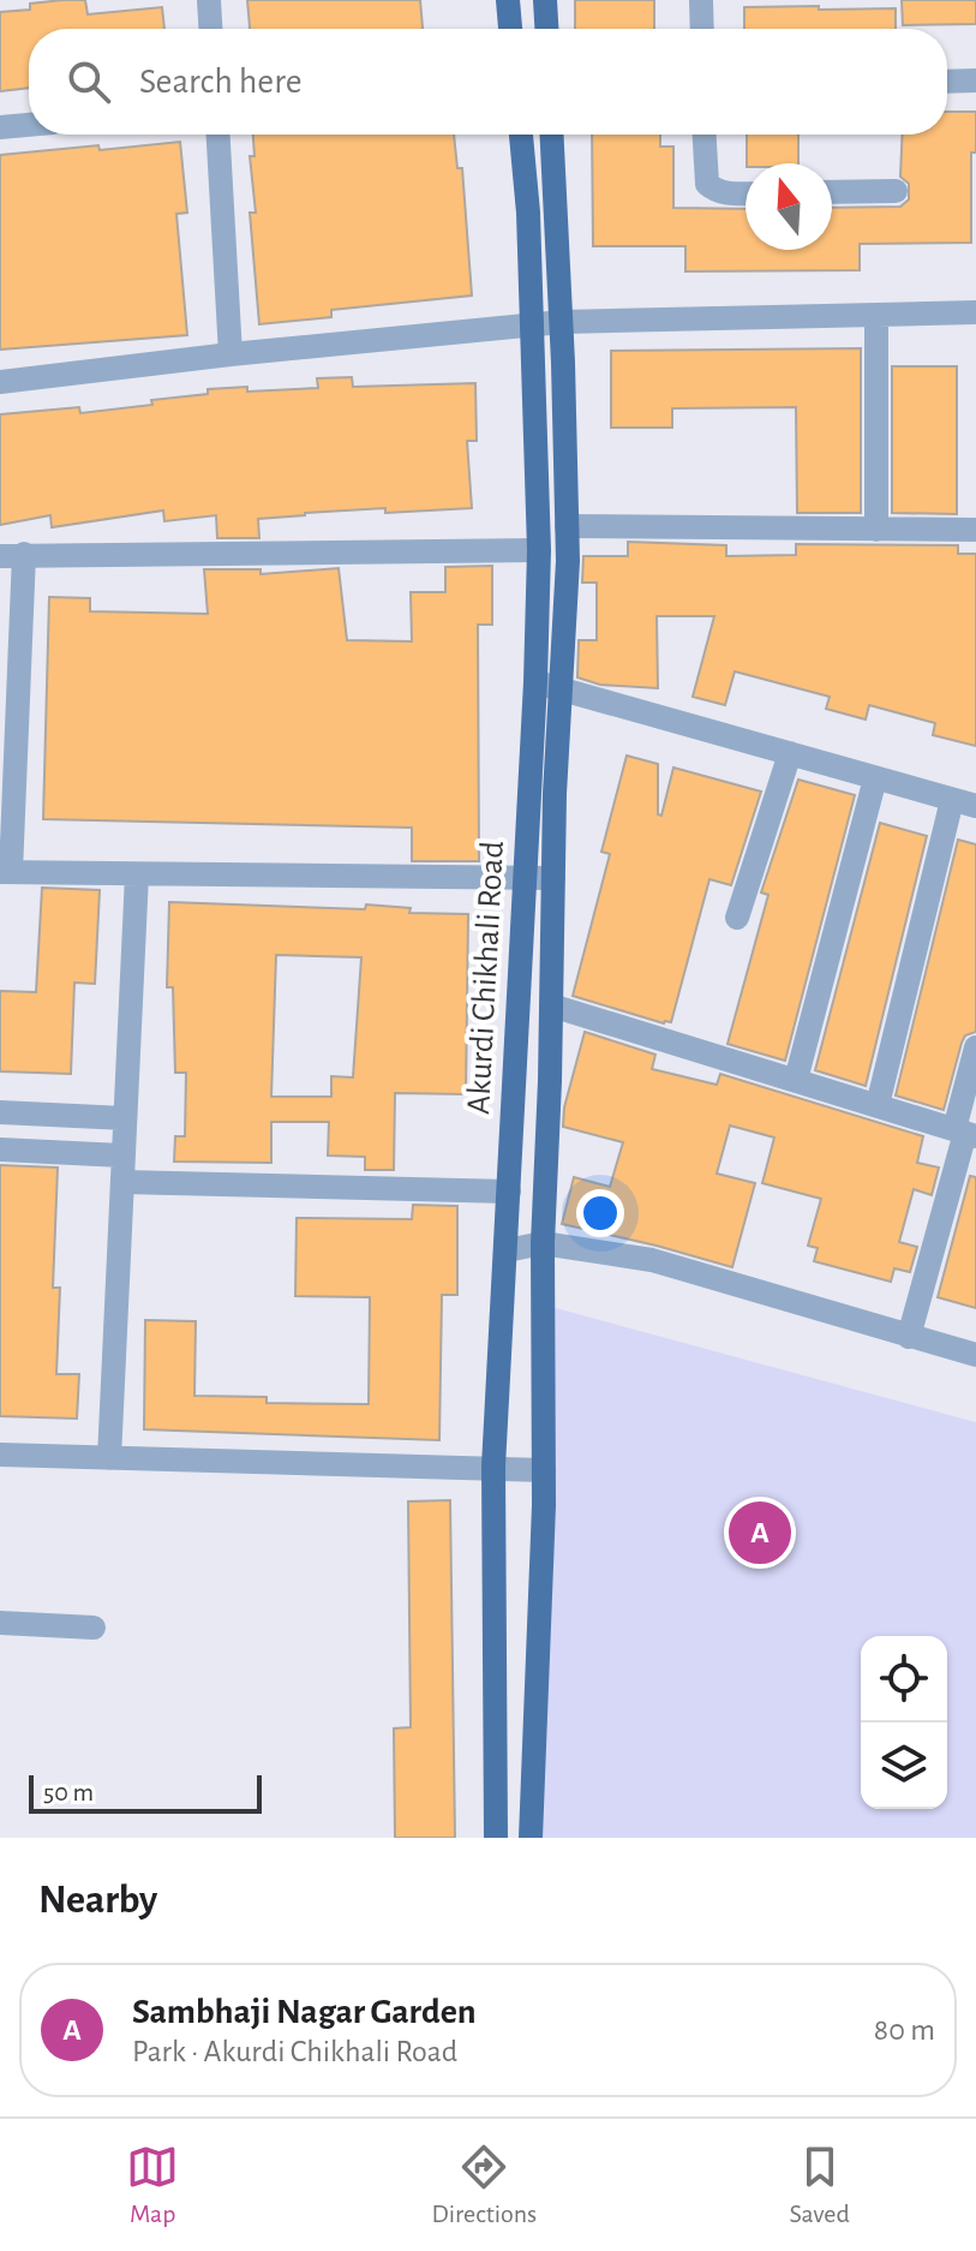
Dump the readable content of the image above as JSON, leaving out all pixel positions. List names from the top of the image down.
{
  "streets": {
    "main road": ["Akurdi Chikhali Road"]
  },
  "scale_bar": "50 m",
  "north": "top",
  "page": {
    "search": "Search here",
    "pins": "A",
    "scale": "50 m",
    "heading": "Nearby",
    "list": [
      {
        "mark": "A",
        "name": "Sambhaji Nagar Garden",
        "note": "Park · Akurdi Chikhali Road",
        "value": "80 m"
      }
    ],
    "nav": ["Map", "Directions", "Saved"]
  }
}
